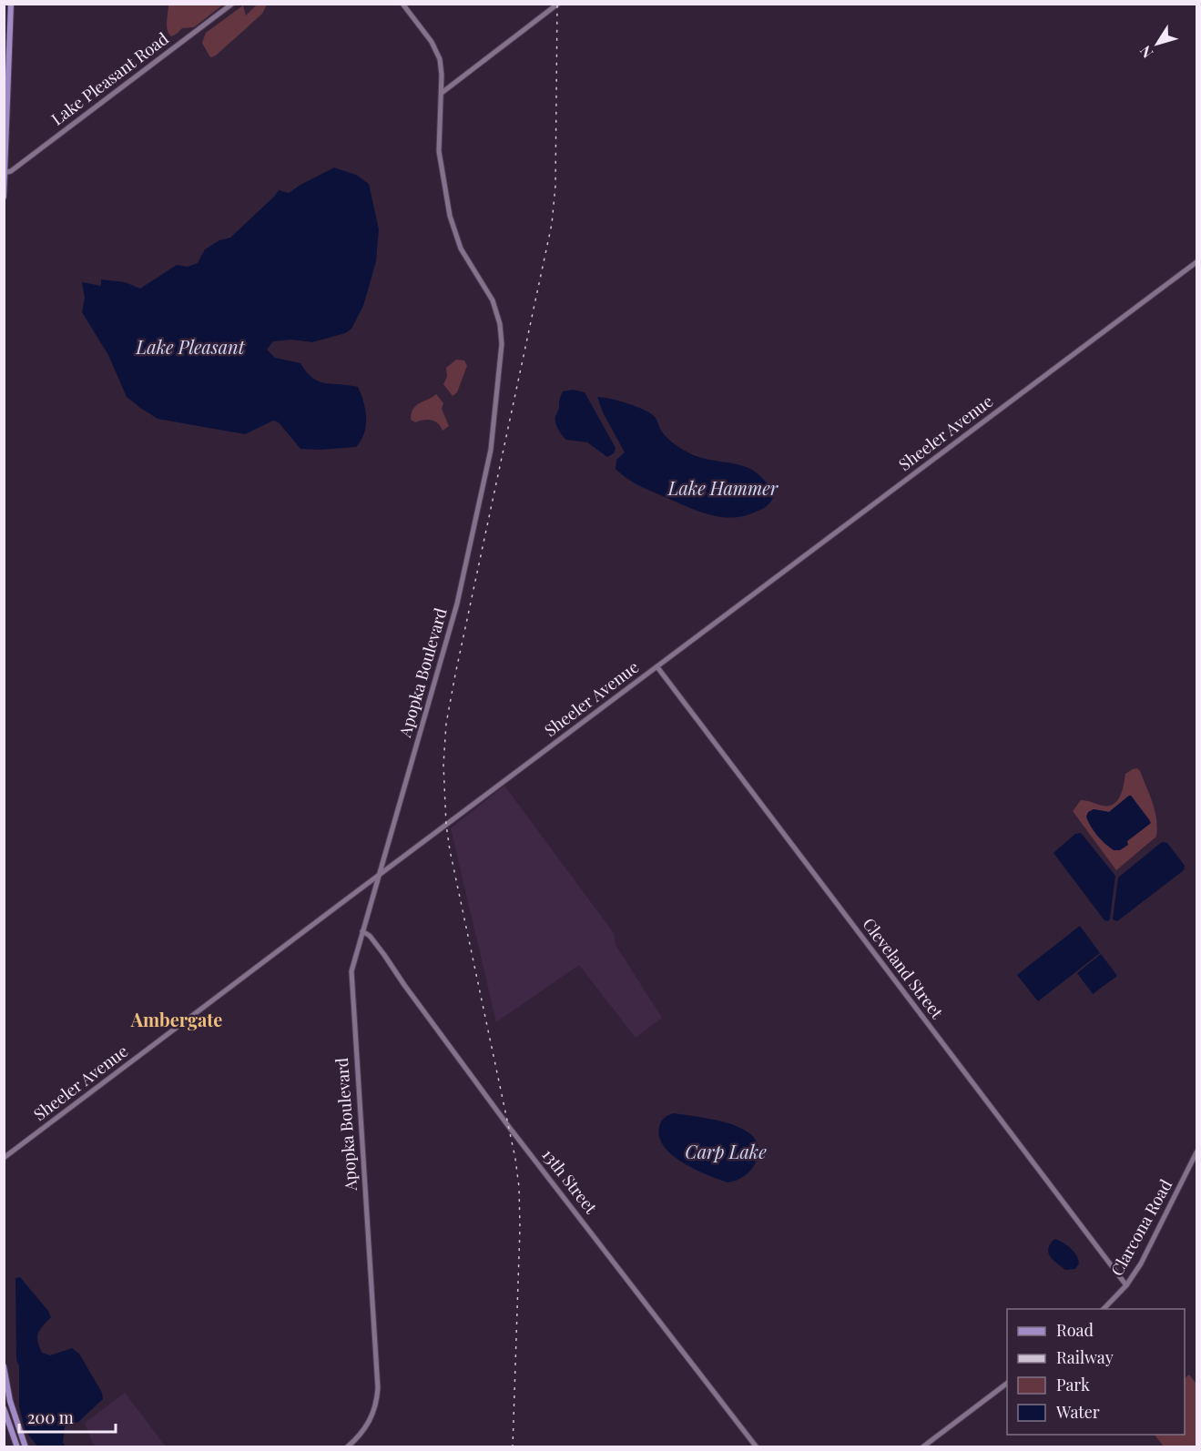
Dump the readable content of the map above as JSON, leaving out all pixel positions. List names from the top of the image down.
{
  "streets": {
    "street": [
      "Lake Pleasant Road",
      "Sheeler Avenue",
      "Apopka Boulevard",
      "Cleveland Street",
      "13th Street",
      "Clarcona Road"
    ]
  },
  "crossings": [
    ["Sheeler Avenue", "Apopka Boulevard"],
    ["Sheeler Avenue", "Cleveland Street"],
    ["Apopka Boulevard", "13th Street"],
    ["Cleveland Street", "Clarcona Road"]
  ],
  "districts": ["Ambergate"],
  "water": ["Lake Pleasant", "Lake Hammer", "Carp Lake"],
  "legend": [
    "Road",
    "Railway",
    "Park",
    "Water"
  ],
  "scale_bar": "200 m",
  "north": "bottom left"
}
